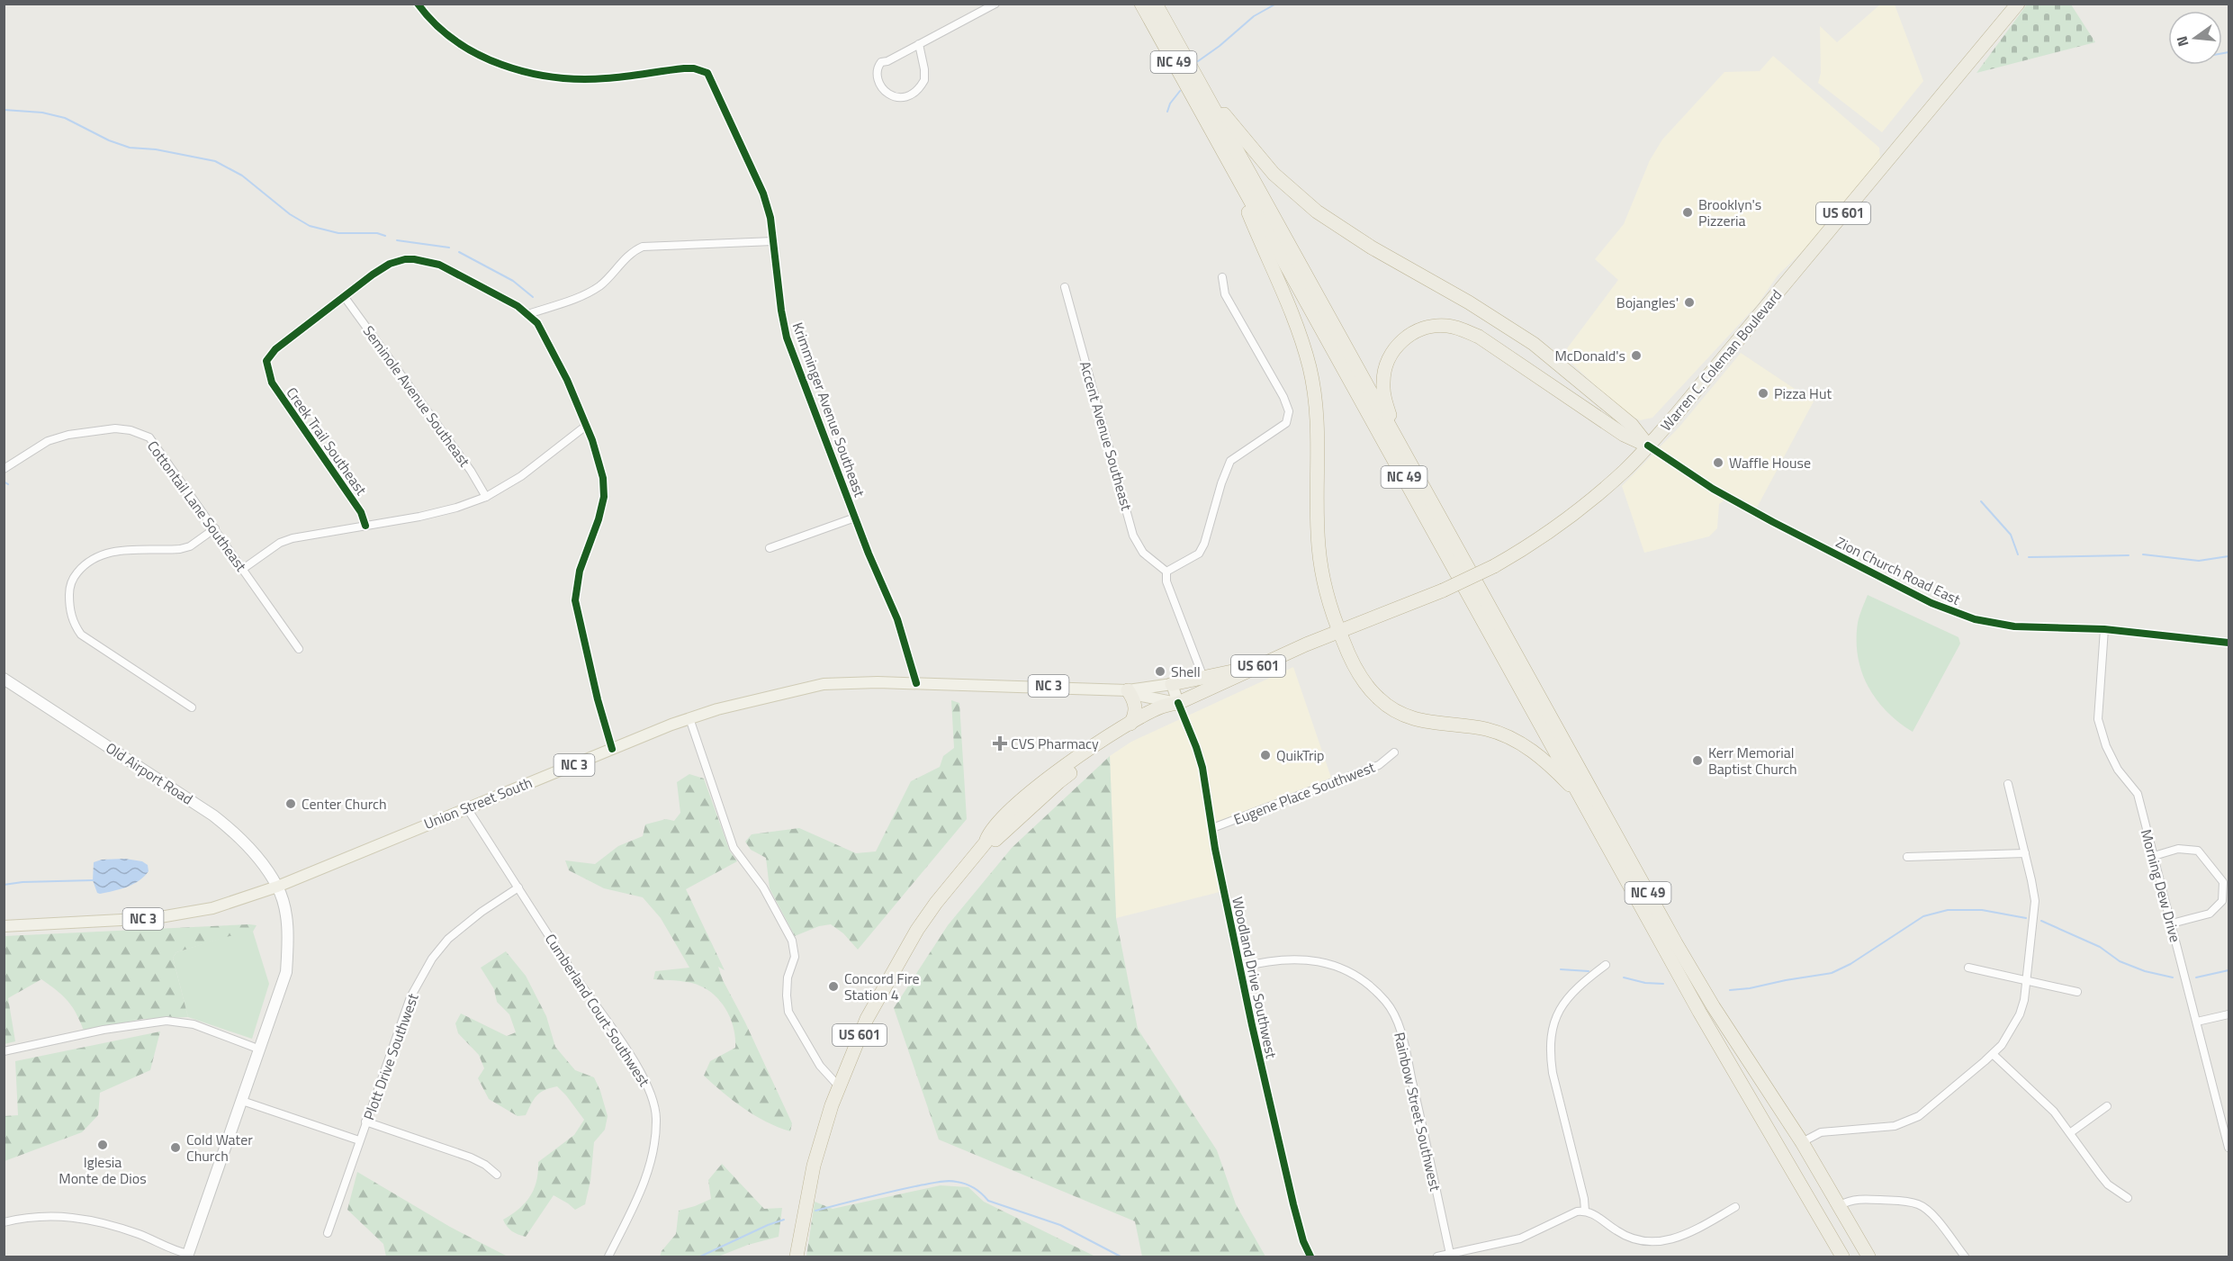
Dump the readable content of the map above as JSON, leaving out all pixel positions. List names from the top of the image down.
{
  "streets": {
    "highway": ["NC 49", "US 601", "Warren C. Coleman Boulevard"],
    "main road": ["NC 3", "Old Airport Road", "Union Street South"],
    "street": [
      "Seminole Avenue Southeast",
      "Krimminger Avenue Southeast",
      "Accent Avenue Southeast",
      "Creek Trail Southeast",
      "Cottontail Lane Southeast",
      "Zion Church Road East",
      "Eugene Place Southwest",
      "Morning Dew Drive",
      "Woodland Drive Southwest",
      "Cumberland Court Southwest",
      "Plott Drive Southwest",
      "Rainbow Street Southwest"
    ]
  },
  "crossings": [
    ["Warren C. Coleman Boulevard", "Zion Church Road East"],
    ["Warren C. Coleman Boulevard", "Union Street South"],
    ["Warren C. Coleman Boulevard", "Woodland Drive Southwest"],
    ["Seminole Avenue Southeast", "Creek Trail Southeast"],
    ["Krimminger Avenue Southeast", "Union Street South"],
    ["Zion Church Road East", "Morning Dew Drive"],
    ["NC 3", "Old Airport Road"],
    ["NC 3", "Union Street South"],
    ["Old Airport Road", "Union Street South"],
    ["Eugene Place Southwest", "Woodland Drive Southwest"],
    ["Union Street South", "Woodland Drive Southwest"],
    ["Union Street South", "Cumberland Court Southwest"],
    ["Woodland Drive Southwest", "Rainbow Street Southwest"],
    ["Cumberland Court Southwest", "Plott Drive Southwest"]
  ],
  "places": {
    "other": [
      "Brooklyn's Pizzeria",
      "Bojangles'",
      "McDonald's",
      "Pizza Hut",
      "Waffle House",
      "Shell",
      "QuikTrip",
      "Kerr Memorial Baptist Church",
      "Center Church",
      "Concord Fire Station 4",
      "Iglesia Monte de Dios",
      "Cold Water Church"
    ],
    "health": ["CVS Pharmacy"]
  },
  "north": "left"
}
